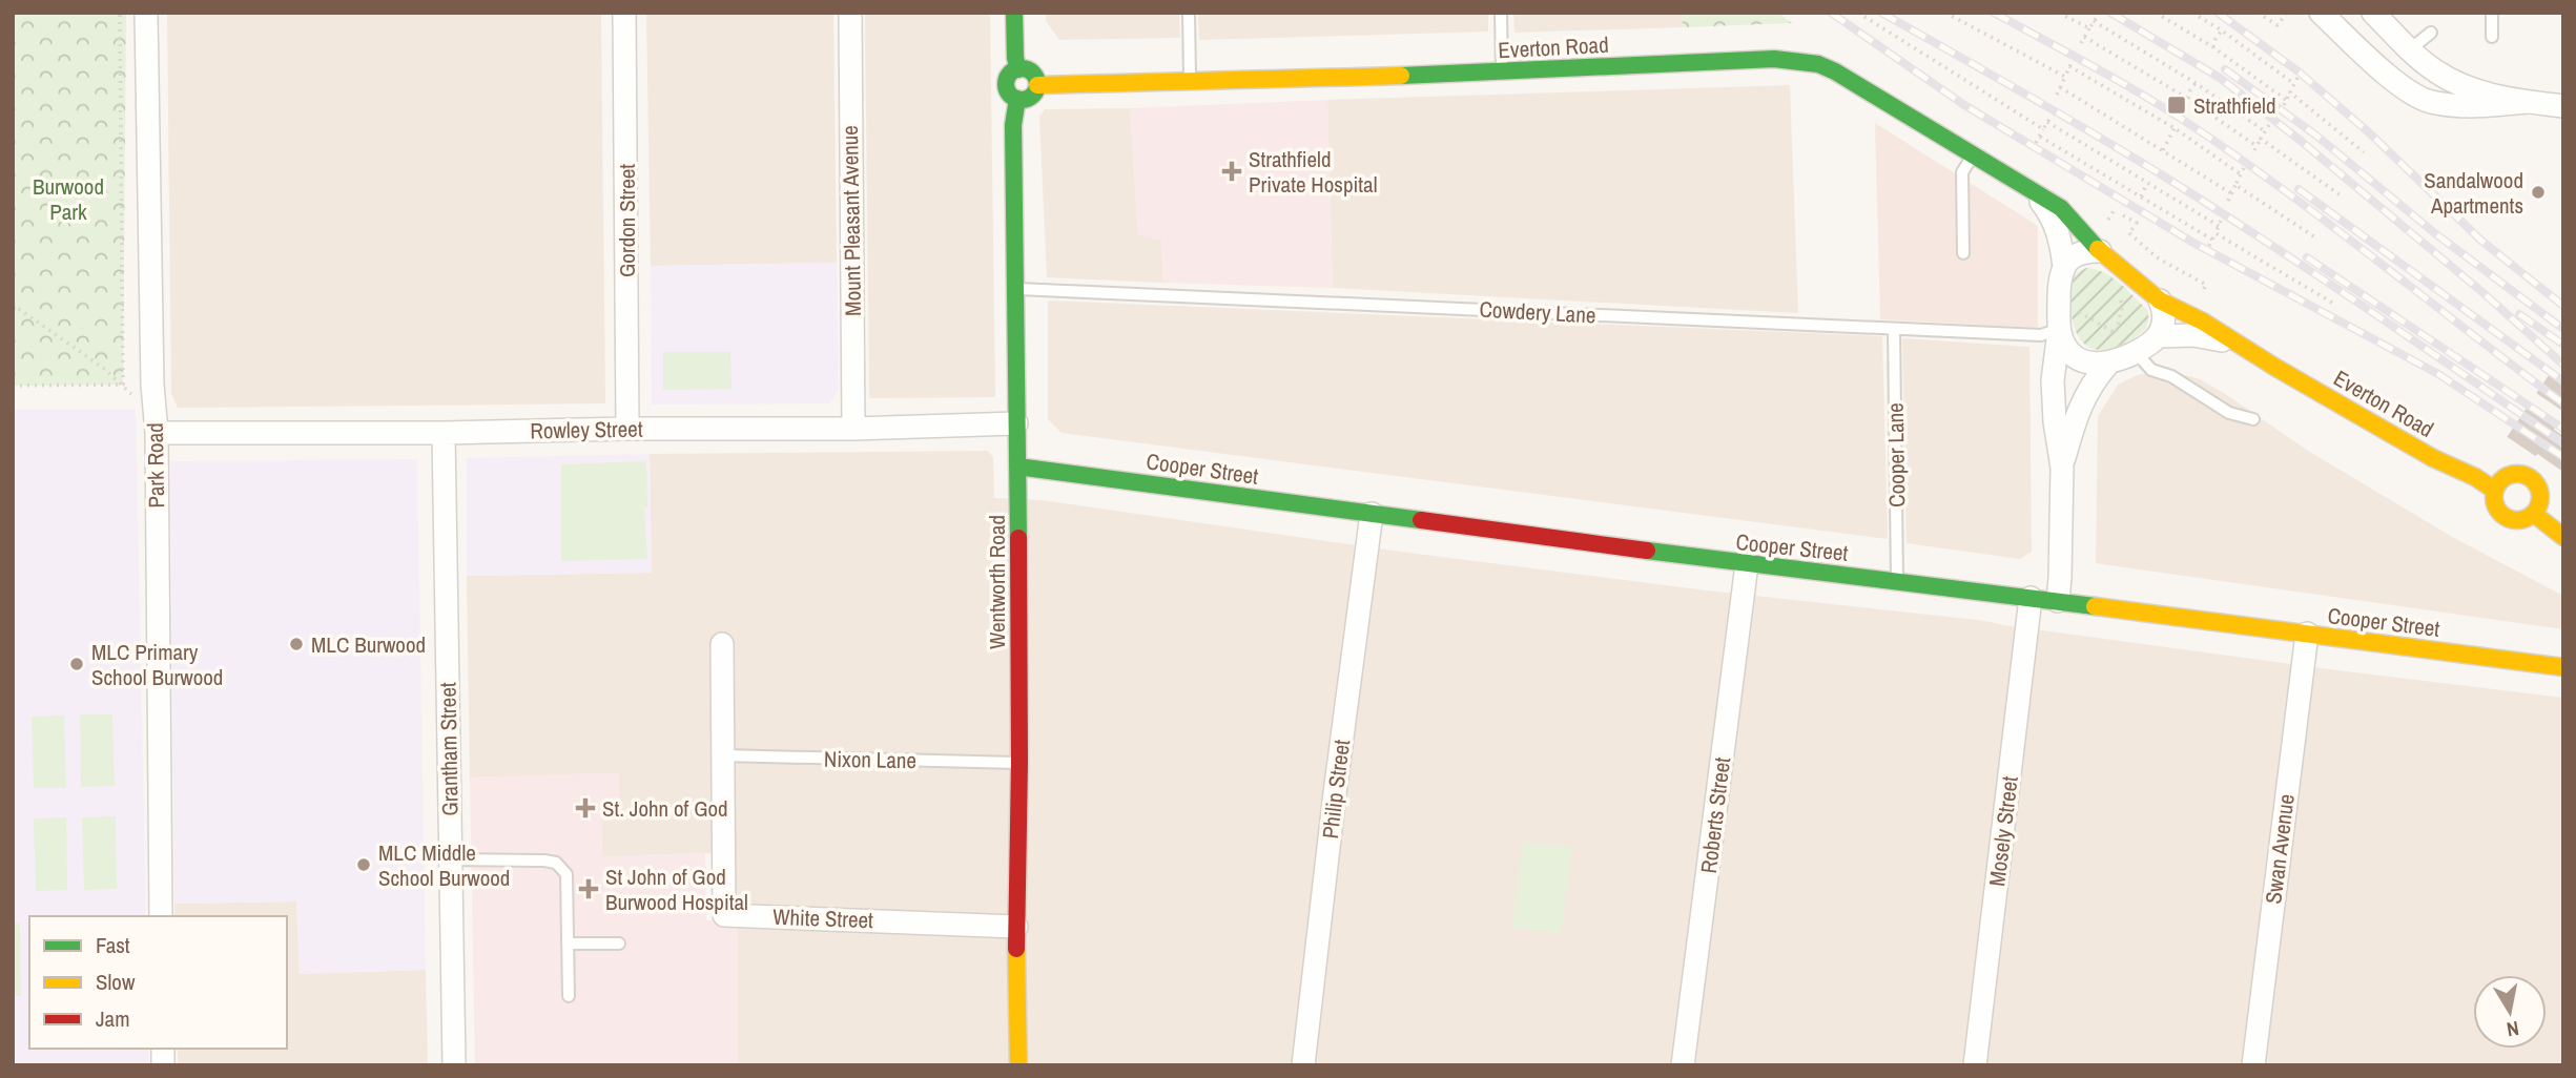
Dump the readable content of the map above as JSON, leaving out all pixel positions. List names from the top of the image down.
{
  "streets": {
    "street": [
      "Everton Road",
      "Gordon Street",
      "Mount Pleasant Avenue",
      "Rowley Street",
      "Park Road",
      "Cooper Street",
      "Wentworth Road",
      "Grantham Street",
      "Philip Street",
      "Roberts Street",
      "Mosely Street",
      "Swan Avenue",
      "White Street"
    ],
    "lane": ["Cowdery Lane", "Cooper Lane", "Nixon Lane"]
  },
  "crossings": [
    ["Everton Road", "Cowdery Lane"],
    ["Everton Road", "Wentworth Road"],
    ["Gordon Street", "Rowley Street"],
    ["Mount Pleasant Avenue", "Rowley Street"],
    ["Cowdery Lane", "Cooper Lane"],
    ["Cowdery Lane", "Wentworth Road"],
    ["Rowley Street", "Park Road"],
    ["Rowley Street", "Wentworth Road"],
    ["Rowley Street", "Grantham Street"],
    ["Cooper Lane", "Cooper Street"],
    ["Cooper Street", "Wentworth Road"],
    ["Cooper Street", "Philip Street"],
    ["Cooper Street", "Roberts Street"],
    ["Cooper Street", "Mosely Street"],
    ["Cooper Street", "Swan Avenue"],
    ["Wentworth Road", "Nixon Lane"],
    ["Wentworth Road", "White Street"],
    ["Nixon Lane", "White Street"]
  ],
  "parks": ["Burwood Park"],
  "places": {
    "transit": ["Strathfield"],
    "health": ["Strathfield Private Hospital", "St. John of God", "St John of God Burwood Hospital"],
    "other": [
      "Sandalwood Apartments",
      "MLC Burwood",
      "MLC Primary School Burwood",
      "MLC Middle School Burwood"
    ]
  },
  "legend": ["Fast", "Slow", "Jam"],
  "north": "bottom"
}
